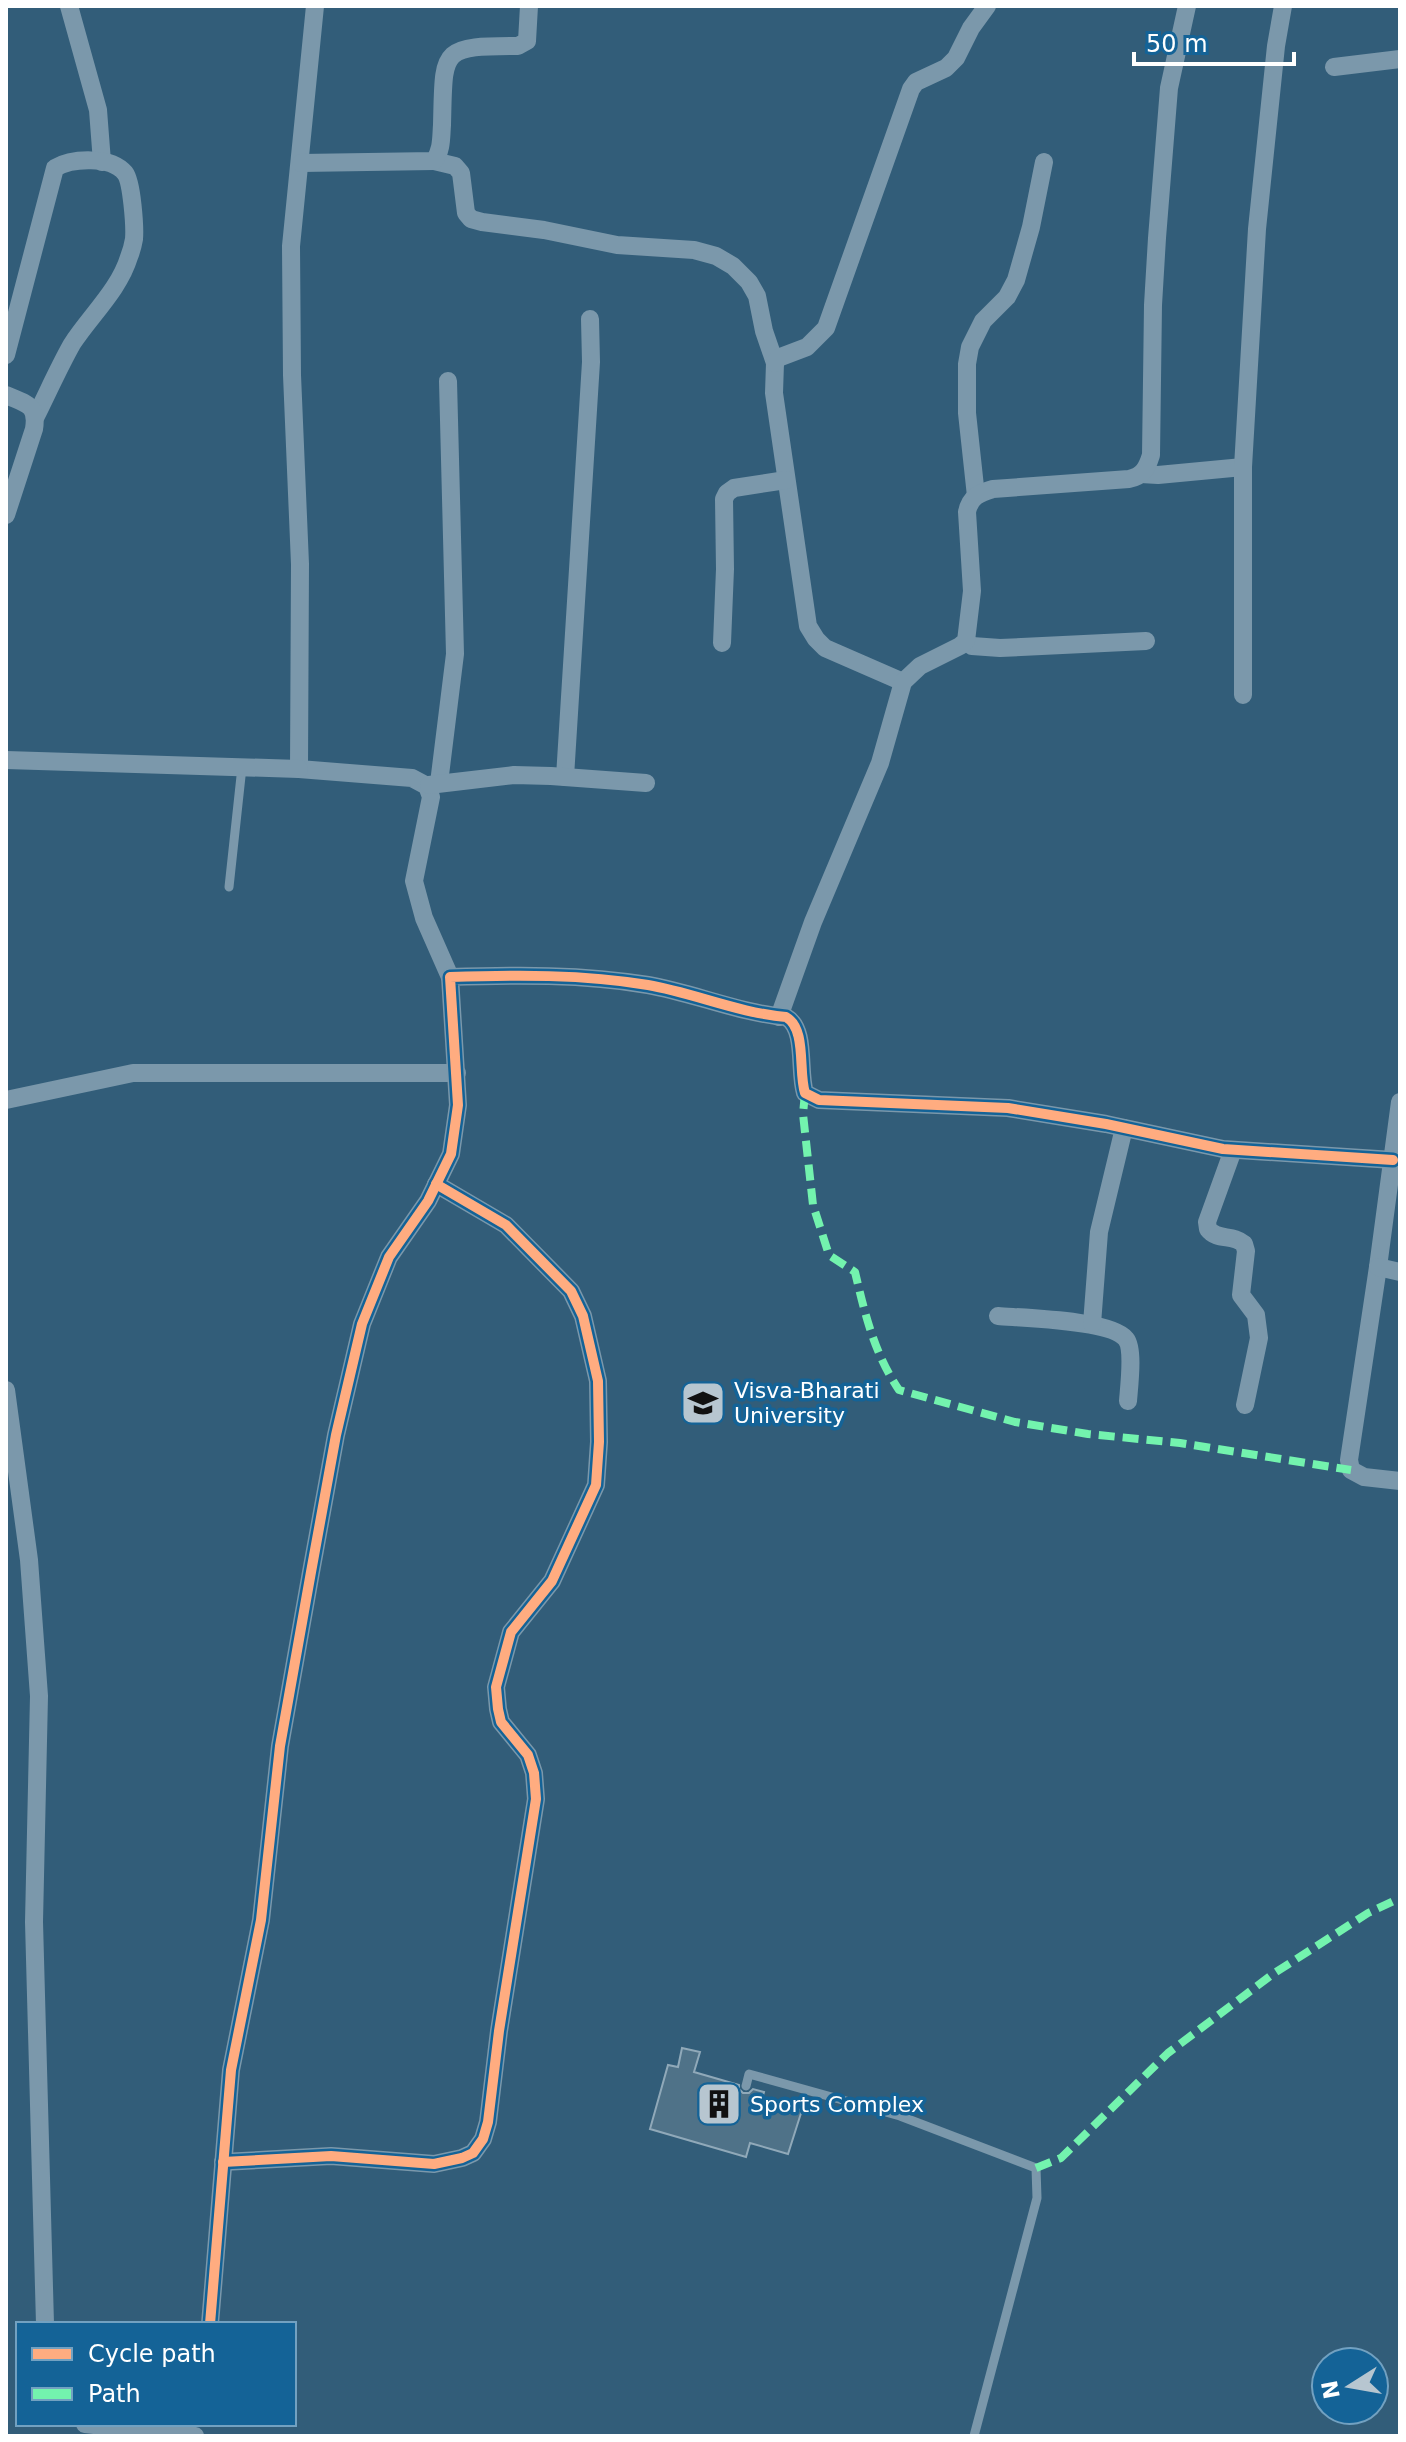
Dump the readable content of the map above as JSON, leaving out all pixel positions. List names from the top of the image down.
{
  "places": {
    "school or university": ["Visva-Bharati University"],
    "building": ["Sports Complex"]
  },
  "legend": ["Cycle path", "Path"],
  "scale_bar": "50 m",
  "north": "left"
}
